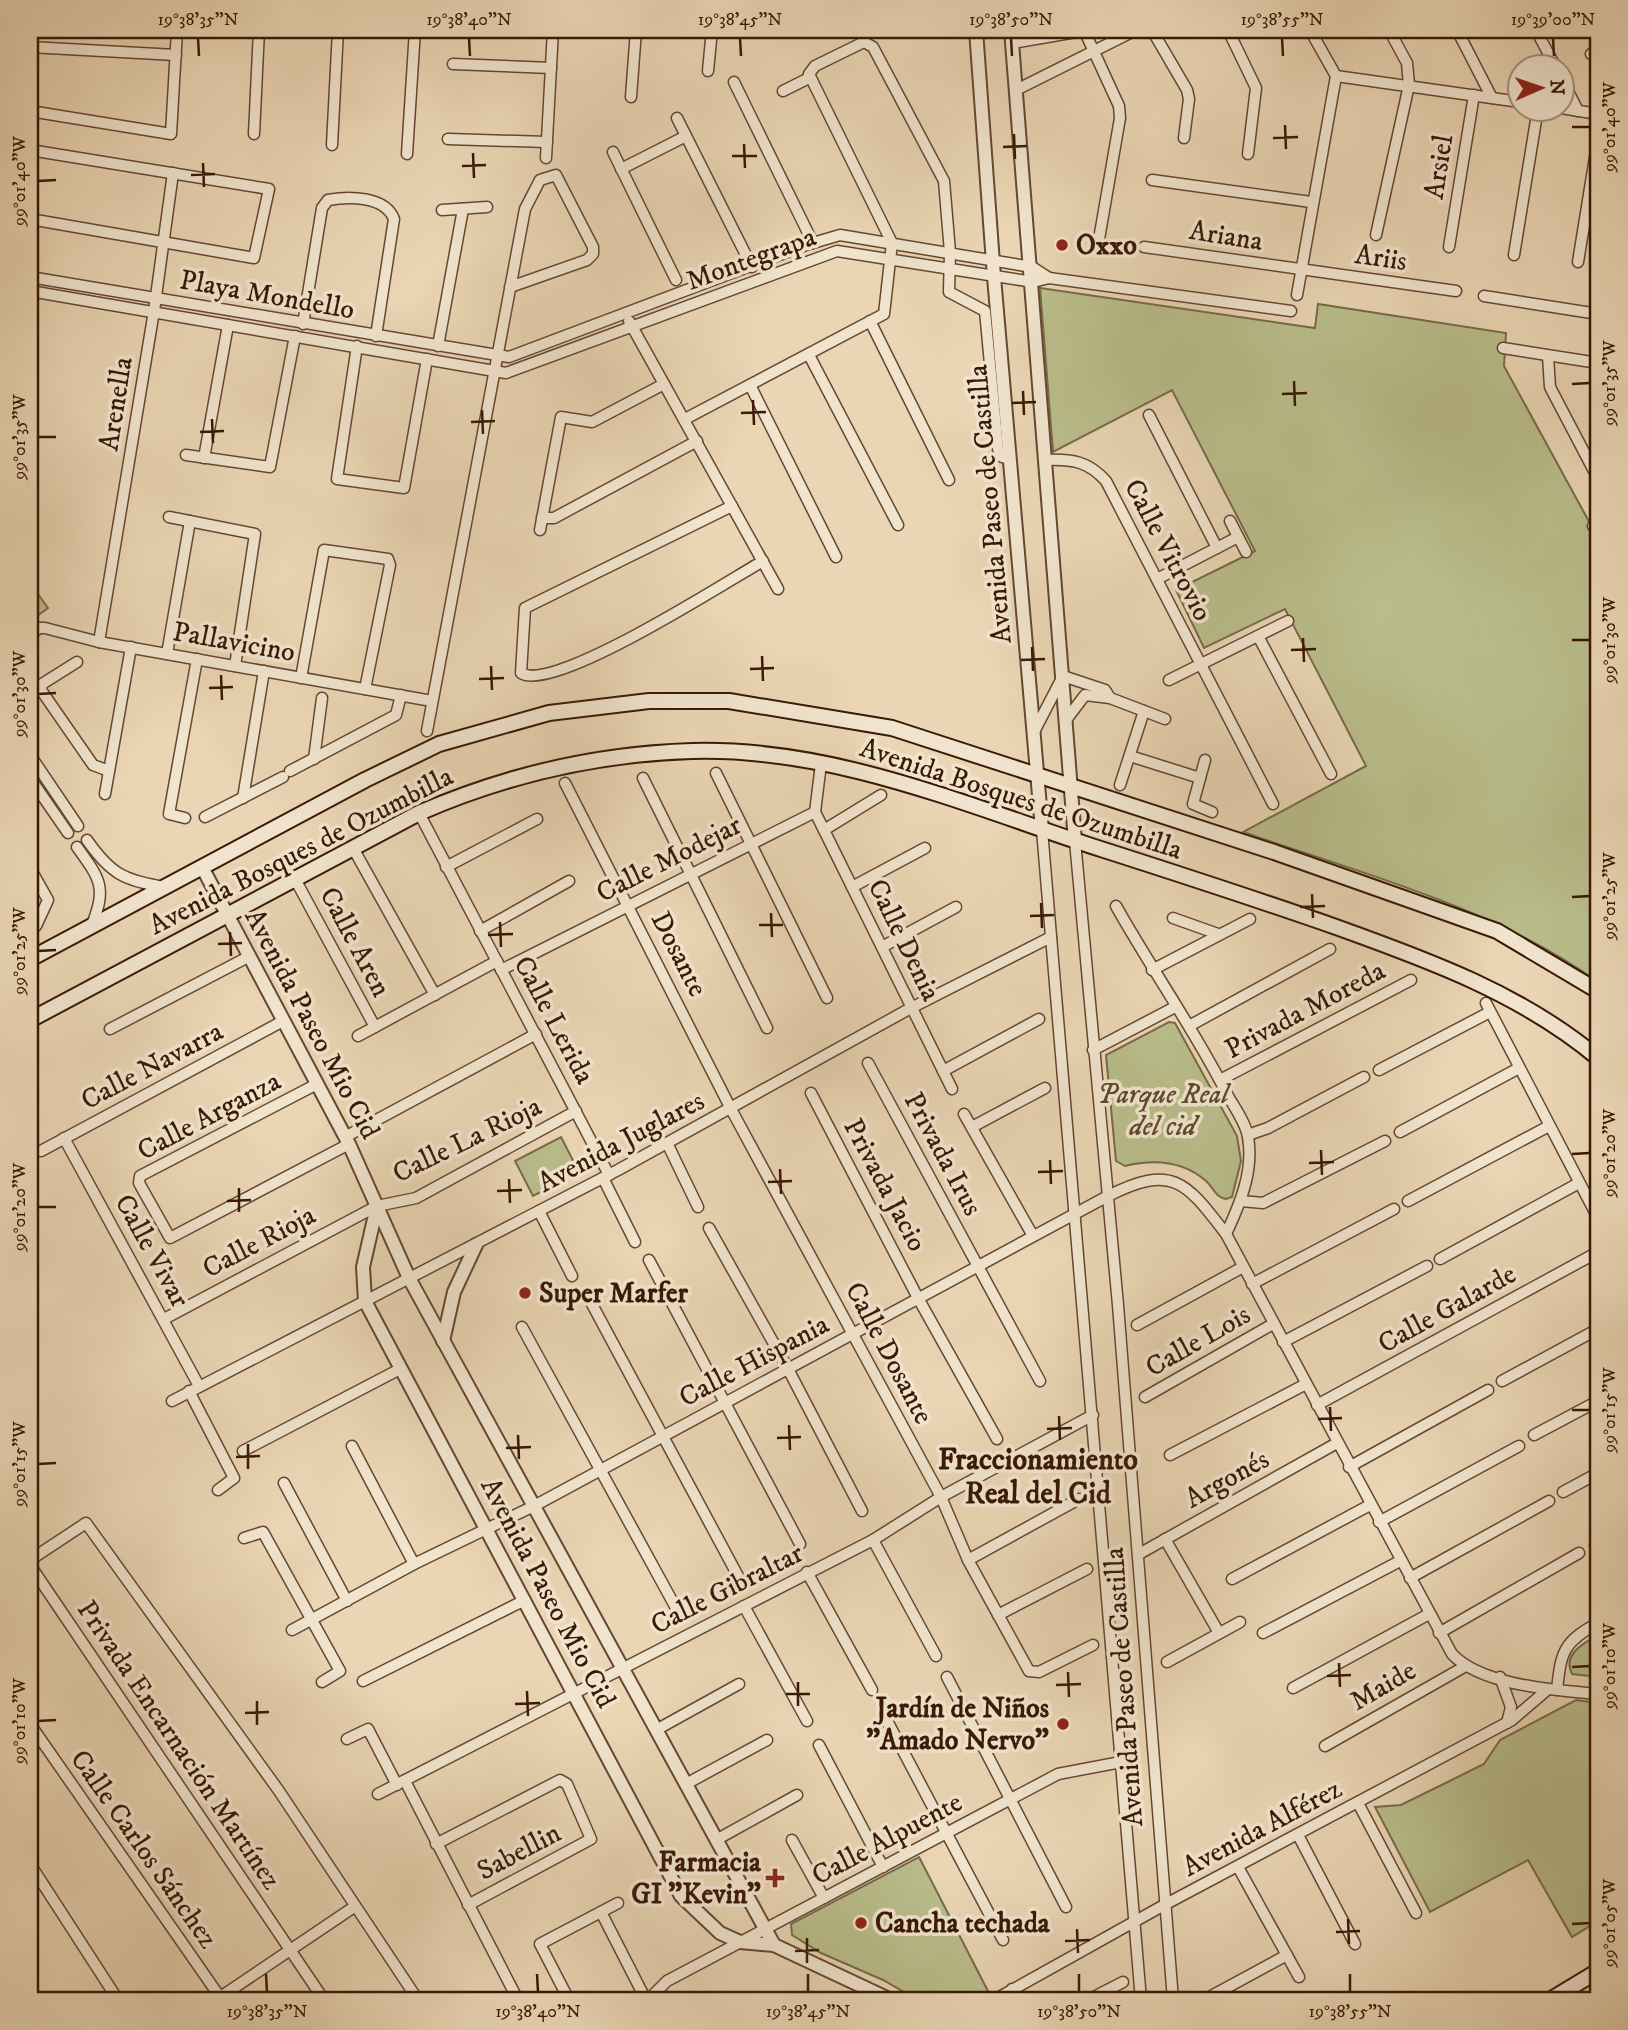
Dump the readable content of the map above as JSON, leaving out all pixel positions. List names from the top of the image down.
{
  "streets": {
    "main road": ["Avenida Bosques de Ozumbilla"],
    "street": [
      "Arsiel",
      "Ariana",
      "Ariis",
      "Montegrapa",
      "Playa Mondello",
      "Arenella",
      "Avenida Paseo de Castilla",
      "Calle Vitrovio",
      "Pallavicino",
      "Calle Modejar",
      "Calle Denia",
      "Calle Aren",
      "Dosante",
      "Privada Moreda",
      "Calle Lerida",
      "Avenida Paseo Mio Cid",
      "Calle Navarra",
      "Calle Arganza",
      "Calle La Rioja",
      "Avenida Juglares",
      "Privada Irus",
      "Privada Jacio",
      "Calle Rioja",
      "Calle Vivar",
      "Calle Galarde",
      "Calle Lois",
      "Calle Dosante",
      "Calle Hispania",
      "Argonés",
      "Calle Gibraltar",
      "Maide",
      "Privada Encarnación Martínez",
      "Avenida Alférez",
      "Calle Alpuente",
      "Calle Carlos Sánchez",
      "Sabellin"
    ]
  },
  "crossings": [
    ["Ariana", "Ariis"],
    ["Montegrapa", "Playa Mondello"],
    ["Montegrapa", "Avenida Paseo de Castilla"],
    ["Playa Mondello", "Arenella"],
    ["Arenella", "Pallavicino"],
    ["Avenida Paseo de Castilla", "Calle Vitrovio"],
    ["Avenida Paseo de Castilla", "Avenida Bosques de Ozumbilla"],
    ["Avenida Paseo de Castilla", "Avenida Juglares"],
    ["Avenida Paseo de Castilla", "Calle Hispania"],
    ["Avenida Paseo de Castilla", "Argonés"],
    ["Avenida Paseo de Castilla", "Calle Gibraltar"],
    ["Avenida Paseo de Castilla", "Avenida Alférez"],
    ["Avenida Paseo de Castilla", "Calle Alpuente"],
    ["Avenida Bosques de Ozumbilla", "Calle Aren"],
    ["Avenida Bosques de Ozumbilla", "Calle Lerida"],
    ["Avenida Bosques de Ozumbilla", "Avenida Paseo Mio Cid"],
    ["Calle Modejar", "Calle Denia"],
    ["Calle Modejar", "Calle Aren"],
    ["Calle Modejar", "Dosante"],
    ["Calle Modejar", "Calle Lerida"],
    ["Calle Denia", "Avenida Juglares"],
    ["Dosante", "Avenida Juglares"],
    ["Dosante", "Calle Dosante"],
    ["Calle Lerida", "Calle Arganza"],
    ["Calle Lerida", "Calle La Rioja"],
    ["Calle Lerida", "Avenida Juglares"],
    ["Avenida Paseo Mio Cid", "Calle Navarra"],
    ["Avenida Paseo Mio Cid", "Calle Arganza"],
    ["Avenida Paseo Mio Cid", "Calle La Rioja"],
    ["Avenida Paseo Mio Cid", "Avenida Juglares"],
    ["Avenida Paseo Mio Cid", "Calle Rioja"],
    ["Avenida Paseo Mio Cid", "Calle Hispania"],
    ["Avenida Paseo Mio Cid", "Calle Gibraltar"],
    ["Avenida Paseo Mio Cid", "Calle Alpuente"],
    ["Calle Navarra", "Calle Vivar"],
    ["Calle La Rioja", "Calle Rioja"],
    ["Avenida Juglares", "Calle Vivar"],
    ["Avenida Juglares", "Calle Dosante"],
    ["Privada Irus", "Calle Hispania"],
    ["Privada Jacio", "Calle Hispania"],
    ["Calle Rioja", "Calle Vivar"],
    ["Calle Galarde", "Calle Hispania"],
    ["Calle Lois", "Calle Hispania"],
    ["Calle Dosante", "Calle Hispania"],
    ["Calle Dosante", "Calle Gibraltar"],
    ["Calle Hispania", "Argonés"],
    ["Calle Hispania", "Maide"]
  ],
  "districts": ["Fraccionamiento Real del Cid"],
  "parks": ["Parque Real del cid"],
  "places": {
    "other": [
      "Oxxo",
      "Super Marfer",
      "Jardín de Niños \"Amado Nervo\"",
      "Cancha techada"
    ],
    "health": ["Farmacia GI \"Kevin\""]
  },
  "north": "right",
  "coordinates": [
    "19°38'35\"N",
    "19°38'40\"N",
    "19°38'45\"N",
    "19°38'50\"N",
    "19°38'55\"N",
    "19°39'00\"N",
    "99°01'40\"W",
    "99°01'35\"W",
    "99°01'30\"W",
    "99°01'25\"W",
    "99°01'20\"W",
    "99°01'15\"W",
    "99°01'10\"W",
    "99°01'05\"W"
  ]
}
